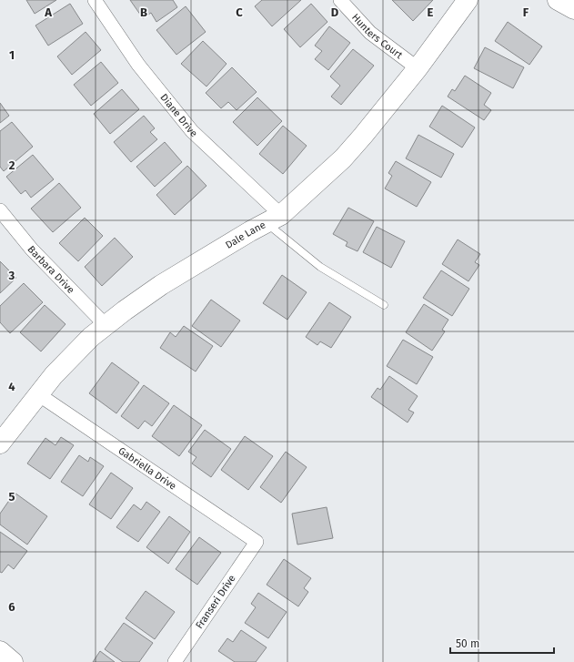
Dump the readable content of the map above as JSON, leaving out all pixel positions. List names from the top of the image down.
{
  "streets": {
    "street": [
      "Hunters Court",
      "Diane Drive",
      "Dale Lane",
      "Barbara Drive",
      "Gabriella Drive",
      "Franseri Drive"
    ]
  },
  "crossings": [
    ["Hunters Court", "Dale Lane"],
    ["Diane Drive", "Dale Lane"],
    ["Dale Lane", "Barbara Drive"],
    ["Dale Lane", "Gabriella Drive"],
    ["Gabriella Drive", "Franseri Drive"]
  ],
  "scale_bar": "50 m",
  "grid": {
    "columns": [
      "A",
      "B",
      "C",
      "D",
      "E",
      "F"
    ],
    "rows": [
      "1",
      "2",
      "3",
      "4",
      "5",
      "6"
    ]
  }
}
